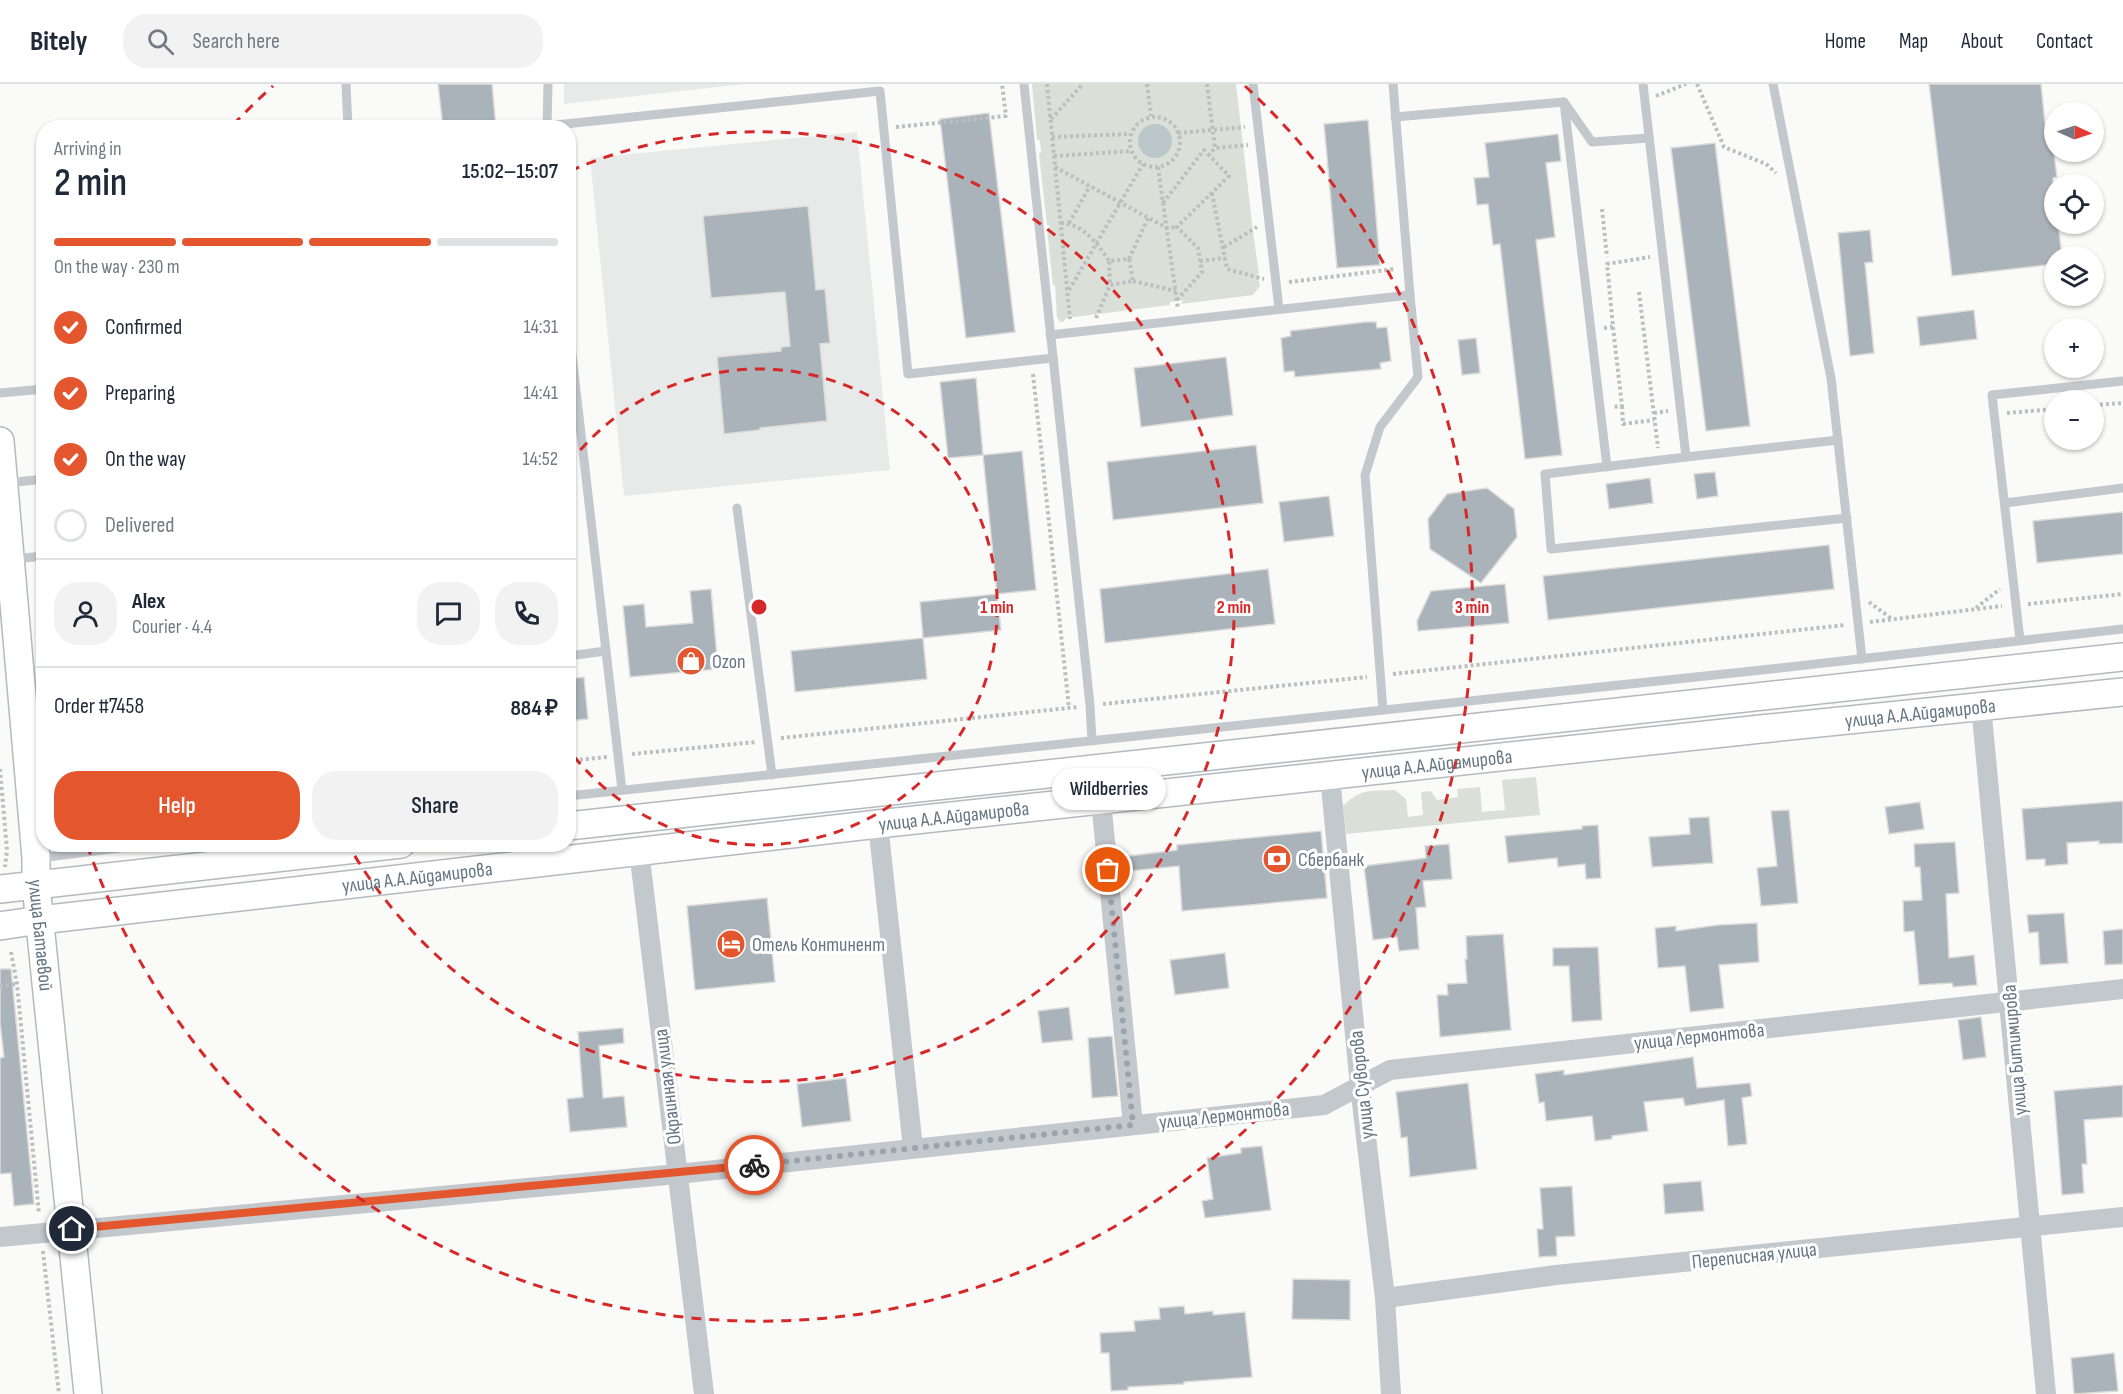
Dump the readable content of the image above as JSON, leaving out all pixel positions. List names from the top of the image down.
{
  "streets": {
    "main road": ["улица А.А.Айдамирова", "улица Батаевой"],
    "street": [
      "улица Лермонтова",
      "улица Битимирова",
      "улица Суворова",
      "Окраинная улица",
      "Переписная улица"
    ]
  },
  "crossings": [
    ["улица А.А.Айдамирова", "улица Батаевой"],
    ["улица А.А.Айдамирова", "улица Битимирова"],
    ["улица А.А.Айдамирова", "улица Суворова"],
    ["улица А.А.Айдамирова", "Окраинная улица"],
    ["улица Батаевой", "улица Лермонтова"],
    ["улица Лермонтова", "улица Битимирова"],
    ["улица Лермонтова", "улица Суворова"],
    ["улица Лермонтова", "Окраинная улица"],
    ["улица Битимирова", "Переписная улица"],
    ["улица Суворова", "Переписная улица"]
  ],
  "places": {
    "shop": ["Ozon"],
    "bank": ["Сбербанк"],
    "other": ["Wildberries"],
    "hotel": ["Отель Континент"]
  },
  "north": "right",
  "page": {
    "header": "Bitely",
    "search": "Search here",
    "nav": [
      "Home",
      "Map",
      "About",
      "Contact"
    ],
    "map_buttons": ["+", "−"],
    "heading": ["2 min", "Arriving in", "15:02–15:07"],
    "panel": [
      "Alex",
      "Courier · 4.4",
      "Order #7458",
      "884 ₽"
    ],
    "bar": "On the way · 230 m",
    "list": [
      ["Confirmed", "14:31"],
      ["Preparing", "14:41"],
      ["On the way", "14:52"],
      "Delivered"
    ],
    "buttons": ["Help", "Share"],
    "bubble": "Wildberries"
  },
  "rings": ["1 min", "2 min", "3 min"]
}
